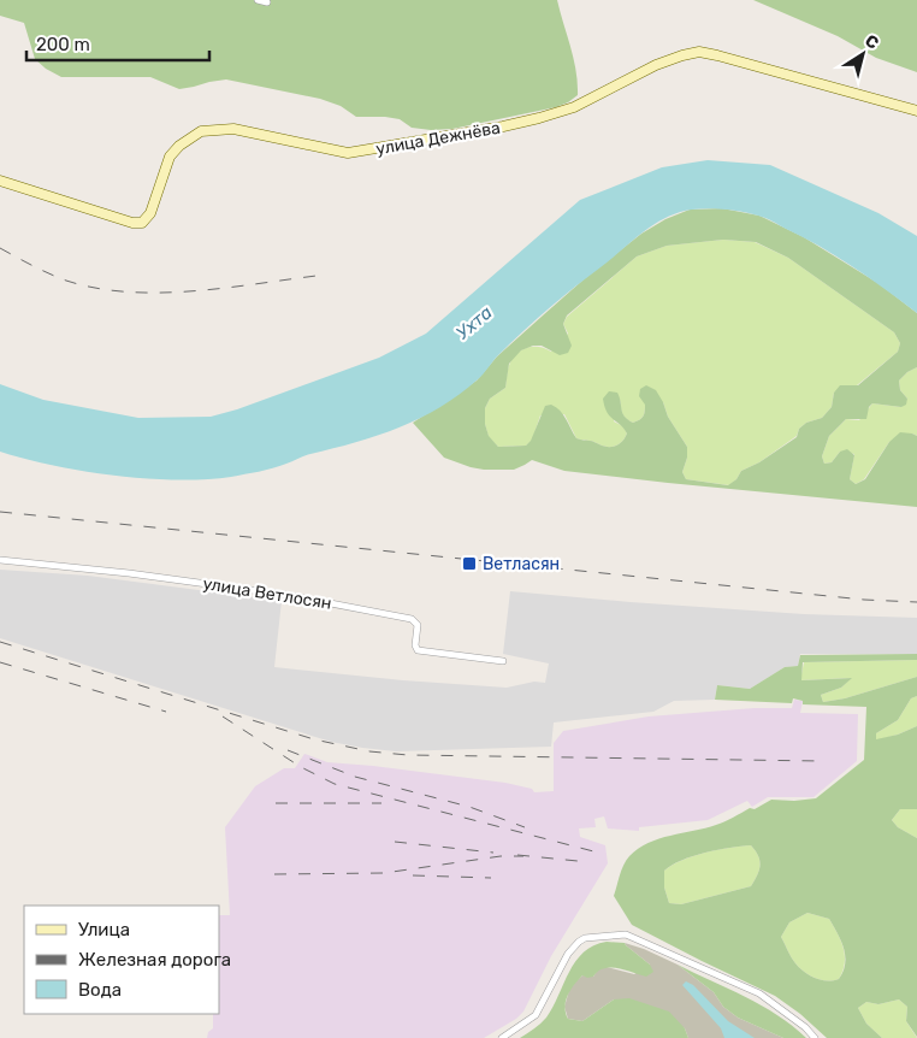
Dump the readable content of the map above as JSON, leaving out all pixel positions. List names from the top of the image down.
{
  "streets": {
    "street": ["улица Дежнёва", "улица Ветлосян"]
  },
  "water": ["Ухта"],
  "places": {
    "transit": ["Ветласян"]
  },
  "legend": ["Улица", "Железная дорога", "Вода"],
  "scale_bar": "200 m",
  "north": "top right"
}
